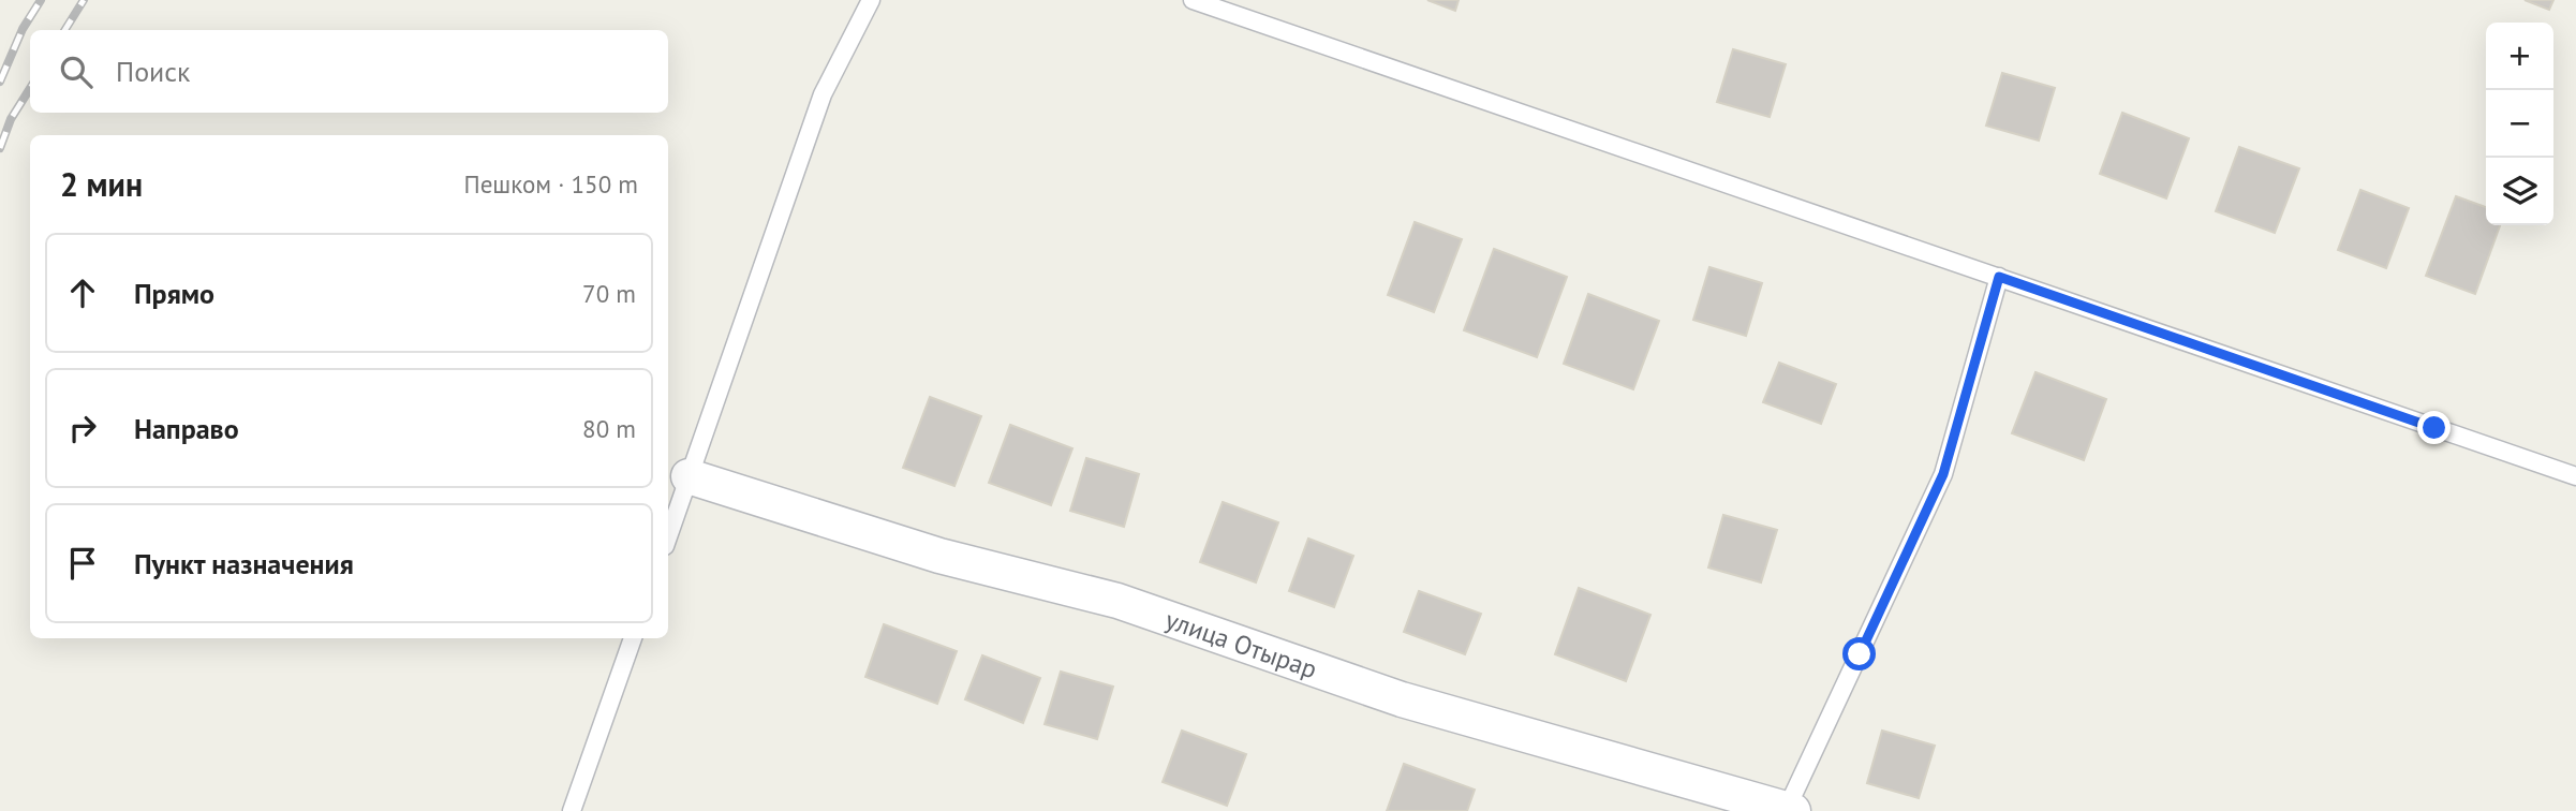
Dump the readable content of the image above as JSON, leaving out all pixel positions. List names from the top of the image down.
{
  "streets": {
    "street": ["улица Отырар"]
  },
  "page": {
    "map_buttons": ["+", "−"],
    "search": "Поиск",
    "heading": ["2 мин", "Пешком · 150 m"],
    "list": [
      ["Прямо", "70 m"],
      ["Направо", "80 m"],
      "Пункт назначения"
    ]
  }
}
